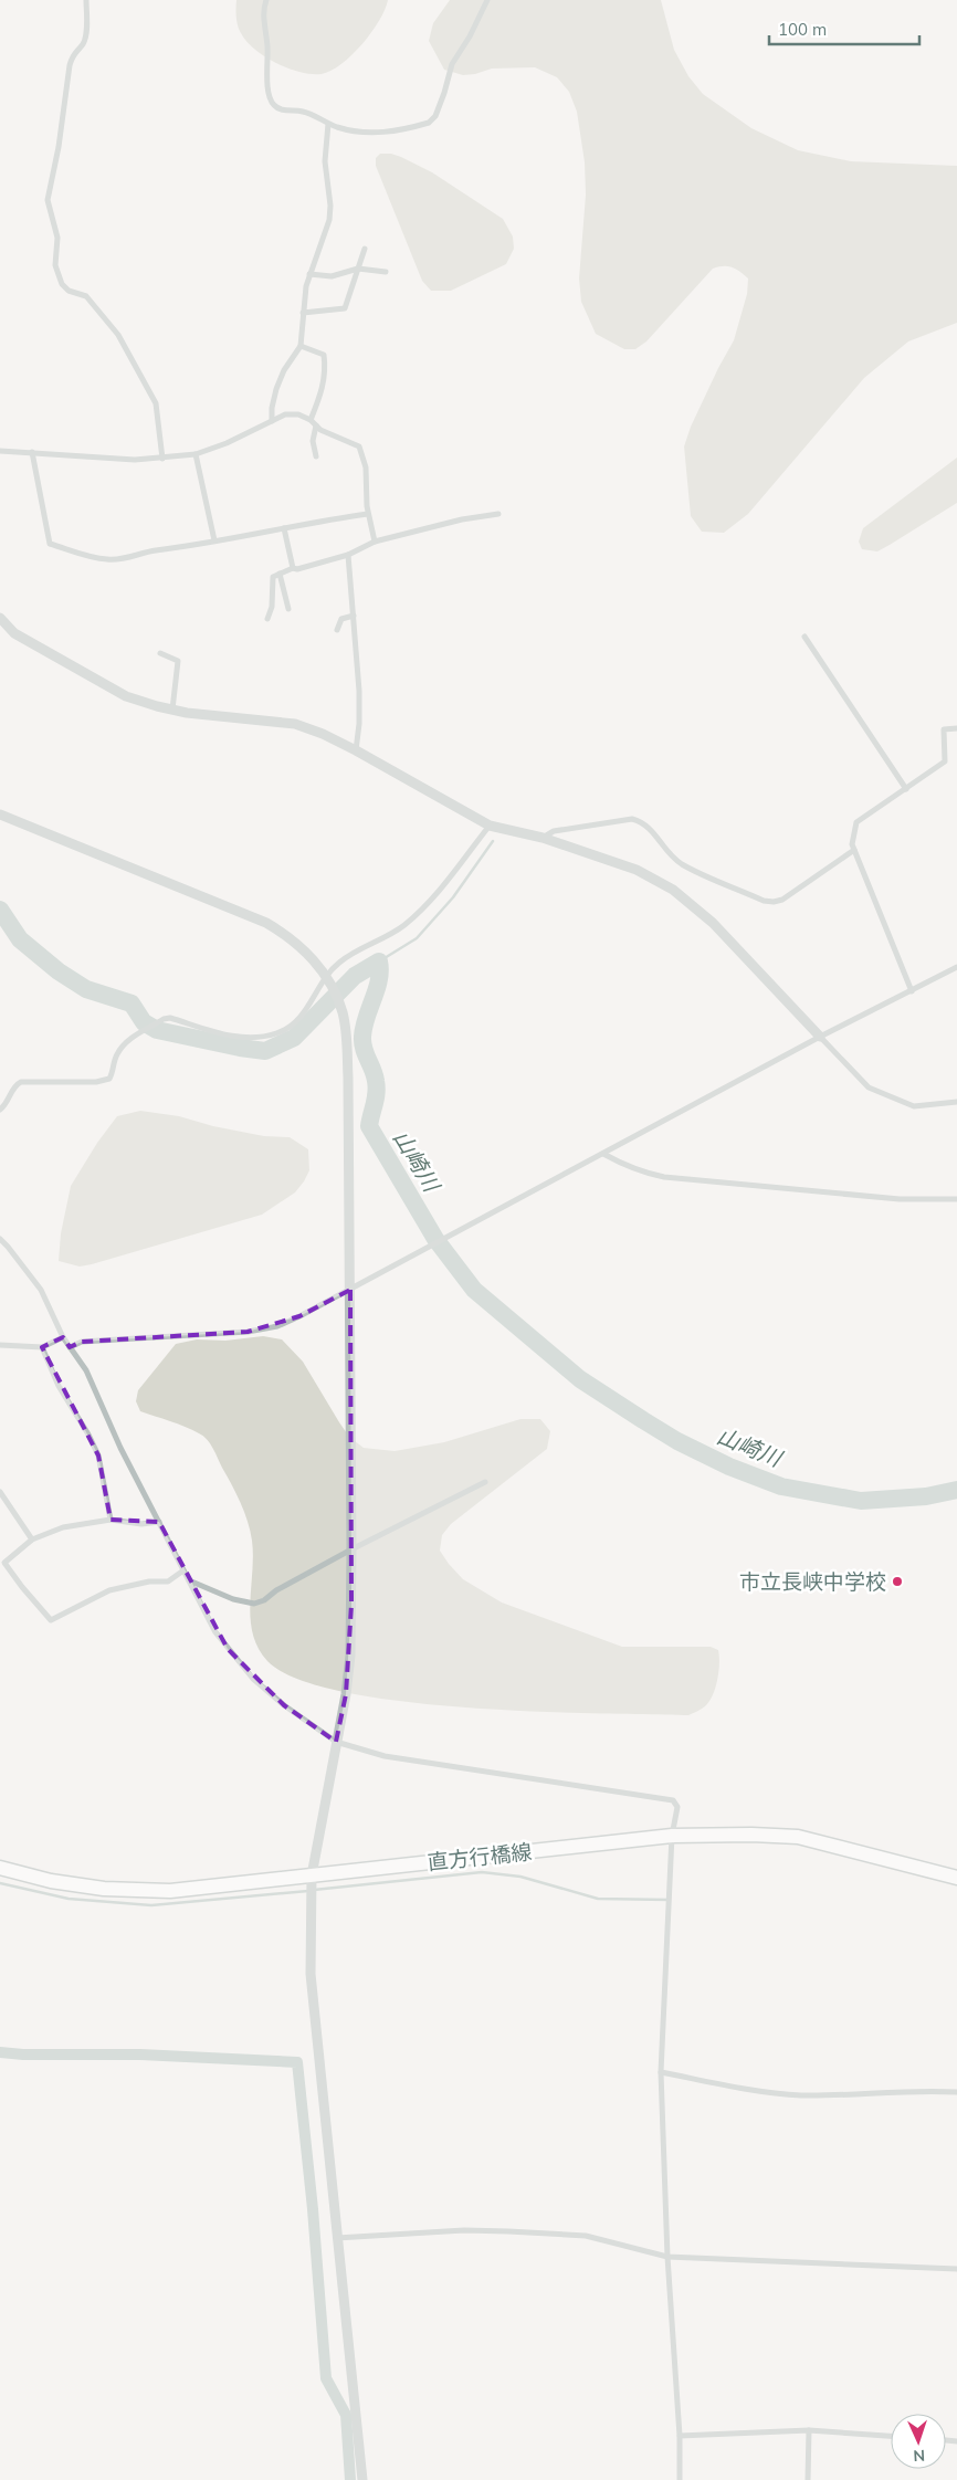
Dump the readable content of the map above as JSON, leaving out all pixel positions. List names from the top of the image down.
{
  "streets": {
    "main road": ["直方行橋線"]
  },
  "water": ["山崎川"],
  "places": ["市立長峡中学校"],
  "scale_bar": "100 m",
  "north": "bottom"
}
